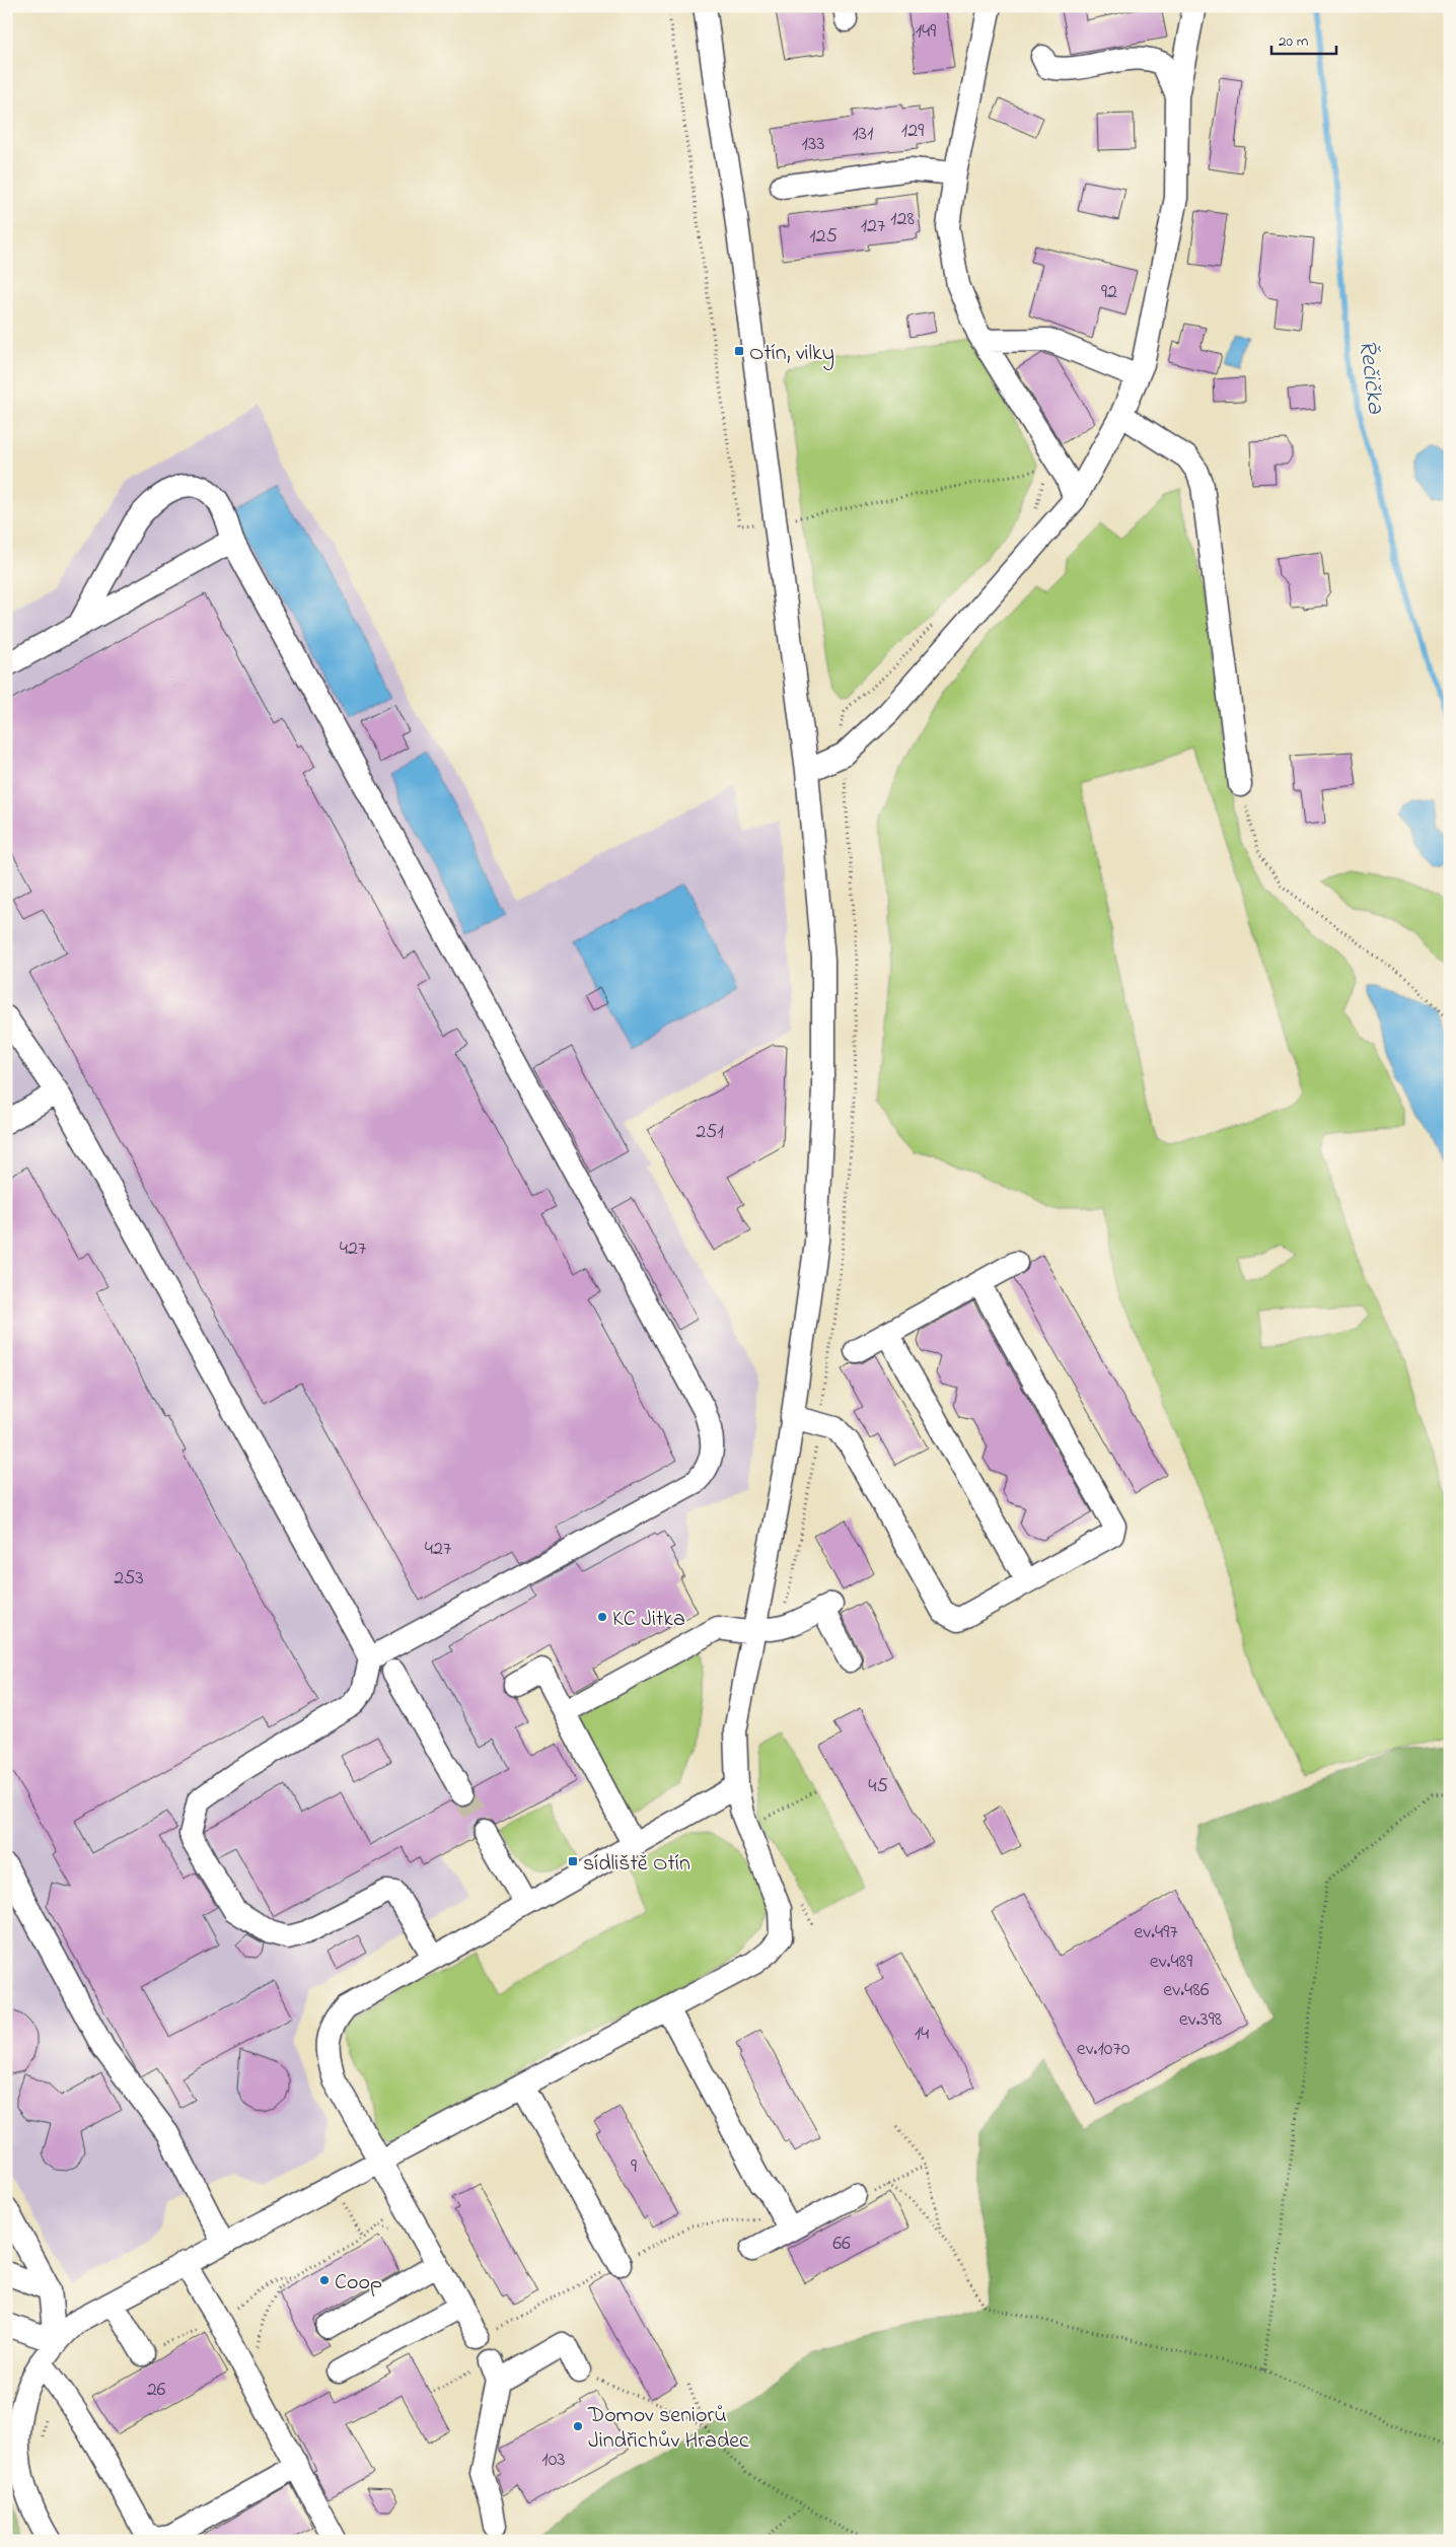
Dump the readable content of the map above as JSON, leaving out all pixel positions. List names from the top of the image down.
{
  "water": ["Řečička"],
  "places": {
    "transit": ["Otín, vilky", "sídliště Otín"],
    "other": ["KC Jitka", "Coop", "Domov seniorů Jindřichův Hradec"]
  },
  "house_numbers": [
    "149",
    "129",
    "131",
    "133",
    "128",
    "127",
    "125",
    "92",
    "251",
    "427",
    "427",
    "253",
    "45",
    "ev.497",
    "ev.489",
    "ev.486",
    "ev.398",
    "14",
    "ev.1070",
    "9",
    "66",
    "26",
    "103"
  ],
  "scale_bar": "20 m"
}
